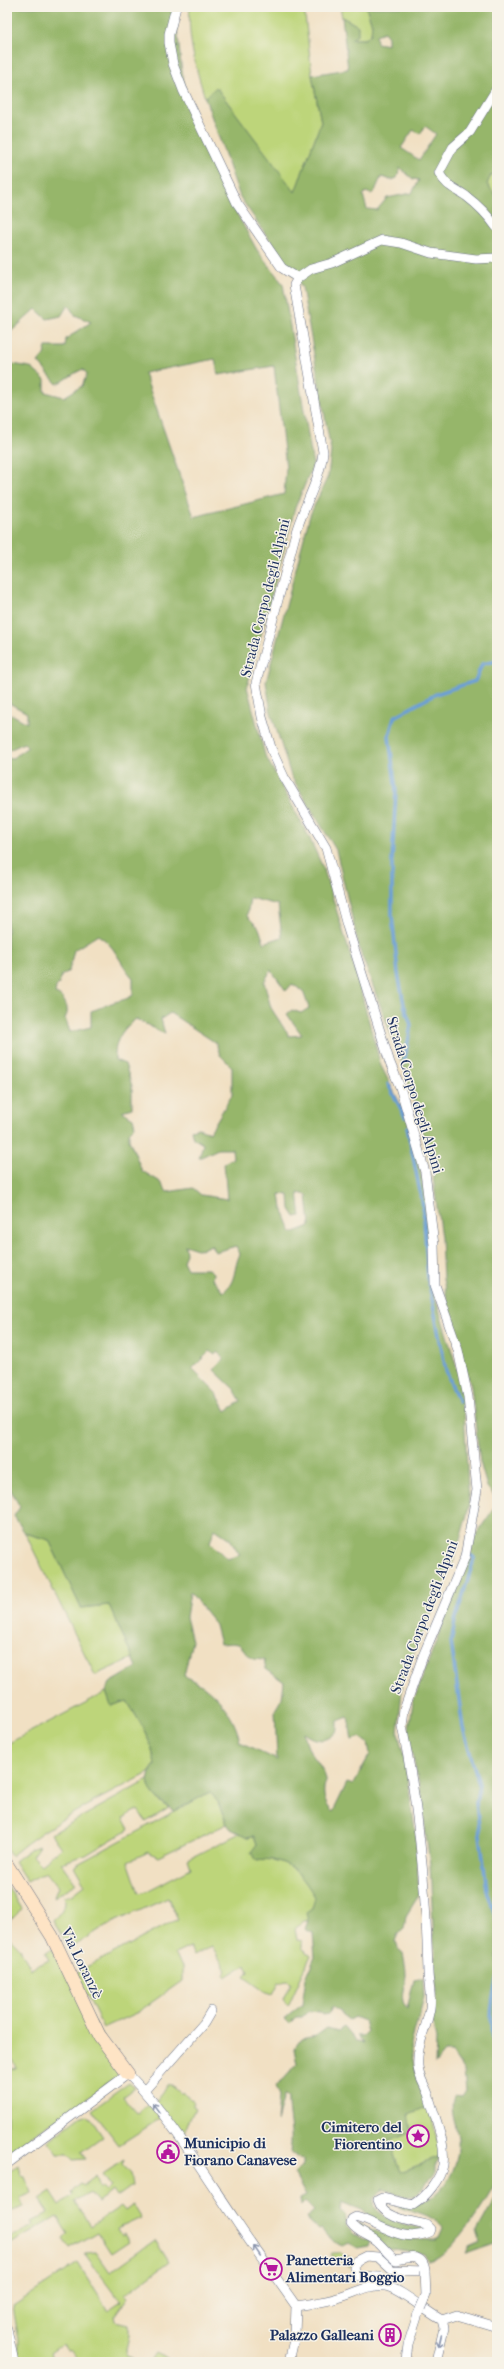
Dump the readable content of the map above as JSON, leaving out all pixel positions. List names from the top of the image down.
{
  "streets": {
    "street": ["Strada Corpo degli Alpini", "Via Loranzè"]
  },
  "places": {
    "place": ["Cimitero del Fiorentino"],
    "public building": ["Municipio di Fiorano Canavese"],
    "supermarket": ["Panetteria Alimentari Boggio"],
    "building": ["Palazzo Galleani"]
  }
}
